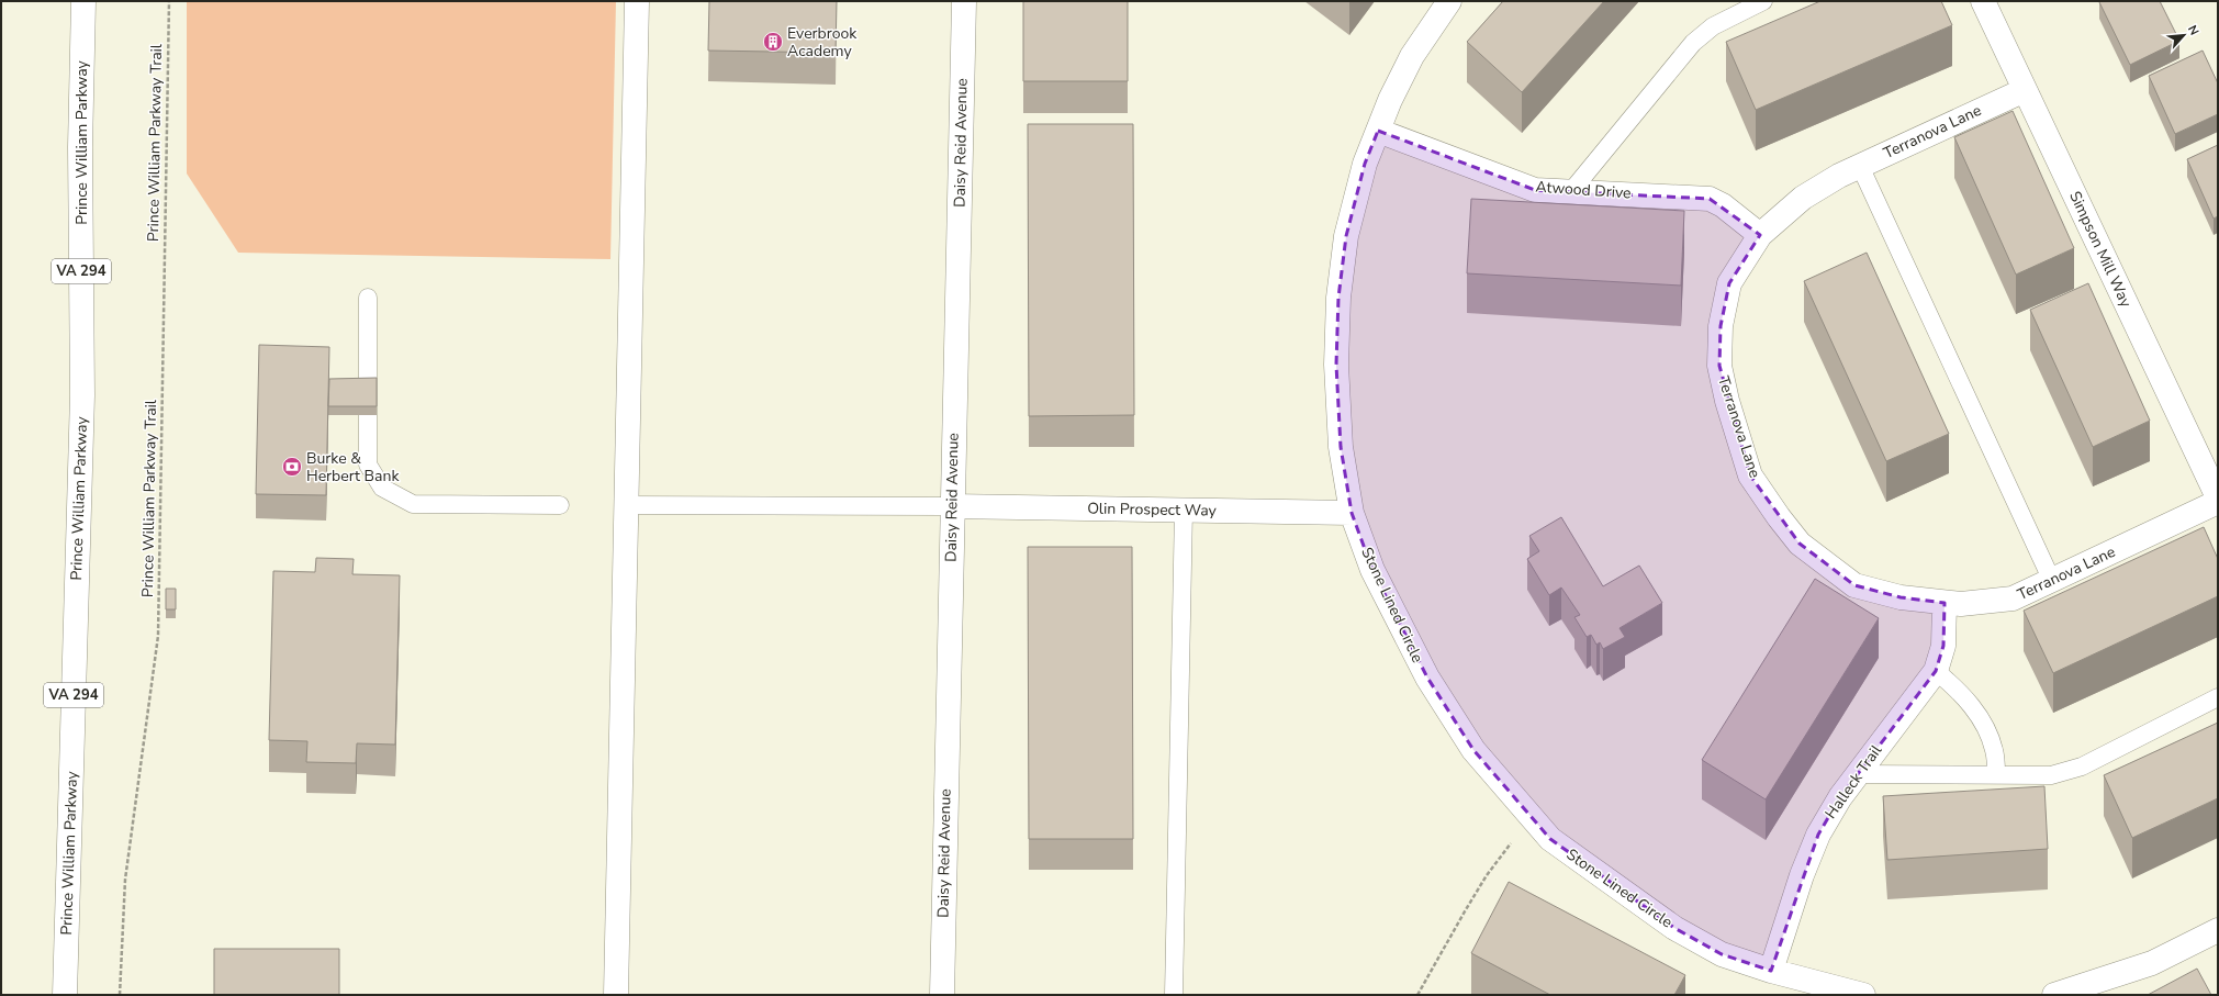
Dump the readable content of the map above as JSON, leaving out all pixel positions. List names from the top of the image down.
{
  "streets": {
    "main road": [
      "Terranova Lane",
      "Prince William Parkway",
      "Daisy Reid Avenue",
      "Atwood Drive",
      "Simpson Mill Way",
      "VA 294",
      "Olin Prospect Way",
      "Stone Lined Circle",
      "Halleck Trail"
    ],
    "path": ["Prince William Parkway Trail"]
  },
  "crossings": [
    ["Terranova Lane", "Atwood Drive"],
    ["Terranova Lane", "Simpson Mill Way"],
    ["Terranova Lane", "Halleck Trail"],
    ["Daisy Reid Avenue", "Olin Prospect Way"],
    ["Atwood Drive", "Stone Lined Circle"],
    ["Olin Prospect Way", "Stone Lined Circle"],
    ["Stone Lined Circle", "Halleck Trail"]
  ],
  "places": {
    "building": ["Everbrook Academy"],
    "bank": ["Burke & Herbert Bank"]
  },
  "north": "top right"
}
